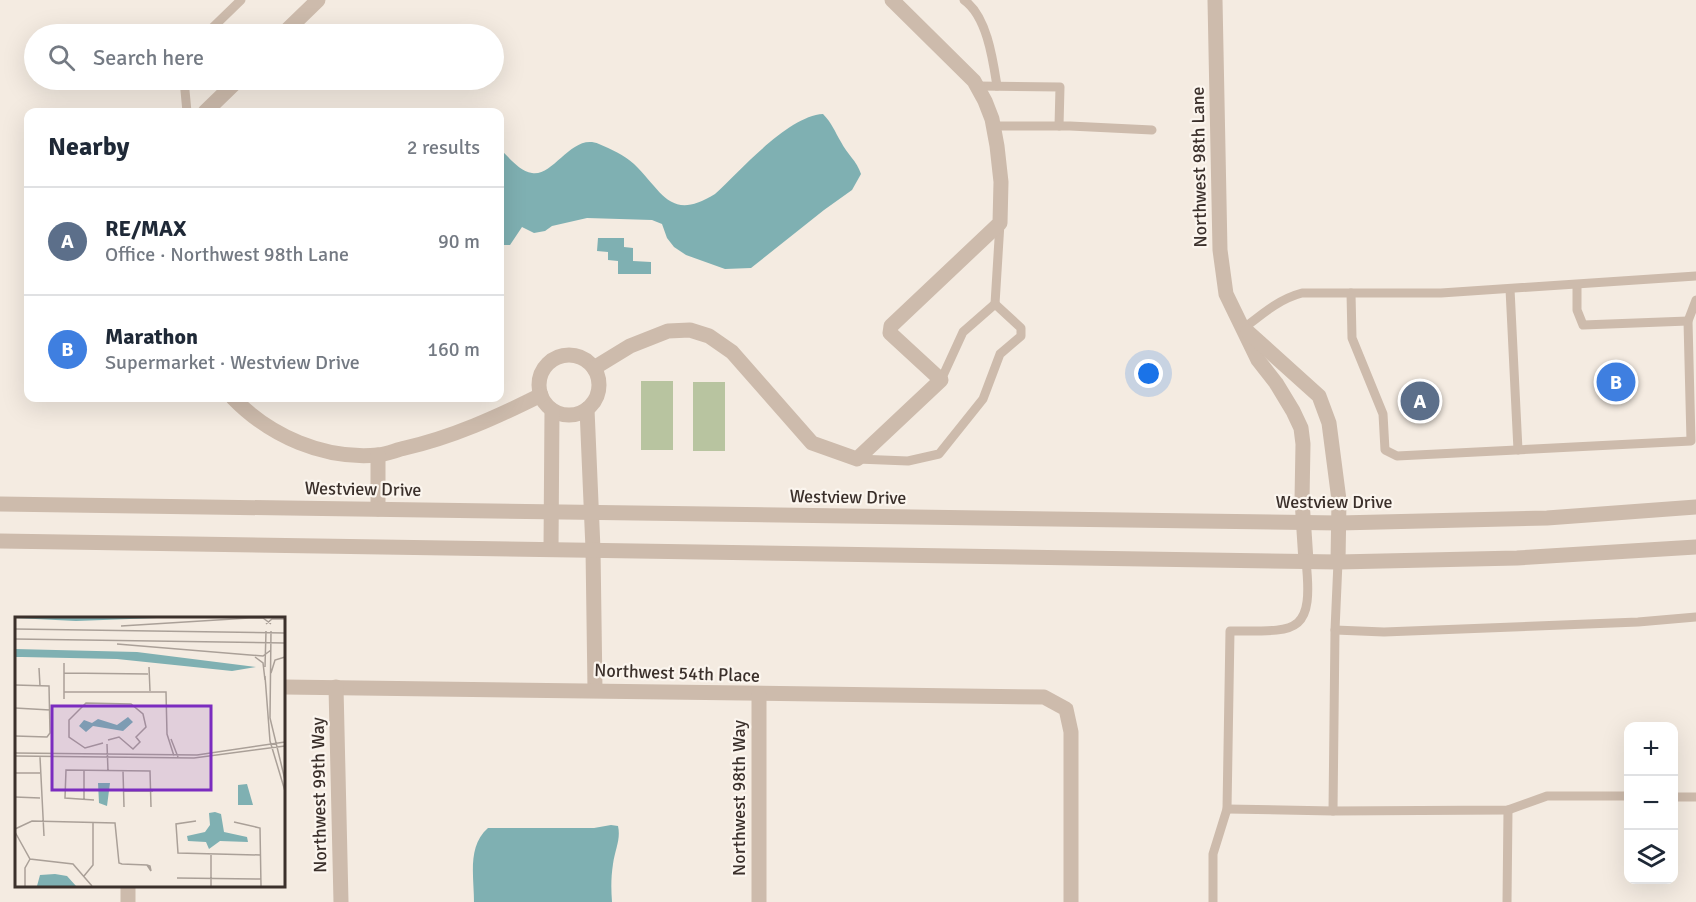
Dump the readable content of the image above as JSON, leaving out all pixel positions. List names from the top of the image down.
{
  "streets": {
    "street": [
      "Northwest 98th Lane",
      "Westview Drive",
      "Northwest 54th Place",
      "Northwest 99th Way",
      "Northwest 98th Way"
    ]
  },
  "crossings": [
    ["Northwest 98th Lane", "Westview Drive"],
    ["Northwest 54th Place", "Northwest 99th Way"],
    ["Northwest 54th Place", "Northwest 98th Way"]
  ],
  "page": {
    "search": "Search here",
    "heading": ["Nearby", "2 results"],
    "list": [
      {
        "mark": "A",
        "name": "RE/MAX",
        "note": "Office · Northwest 98th Lane",
        "value": "90 m"
      },
      {
        "mark": "B",
        "name": "Marathon",
        "note": "Supermarket · Westview Drive",
        "value": "160 m"
      }
    ],
    "pins": ["B", "A"],
    "map_buttons": ["+", "−"]
  }
}
